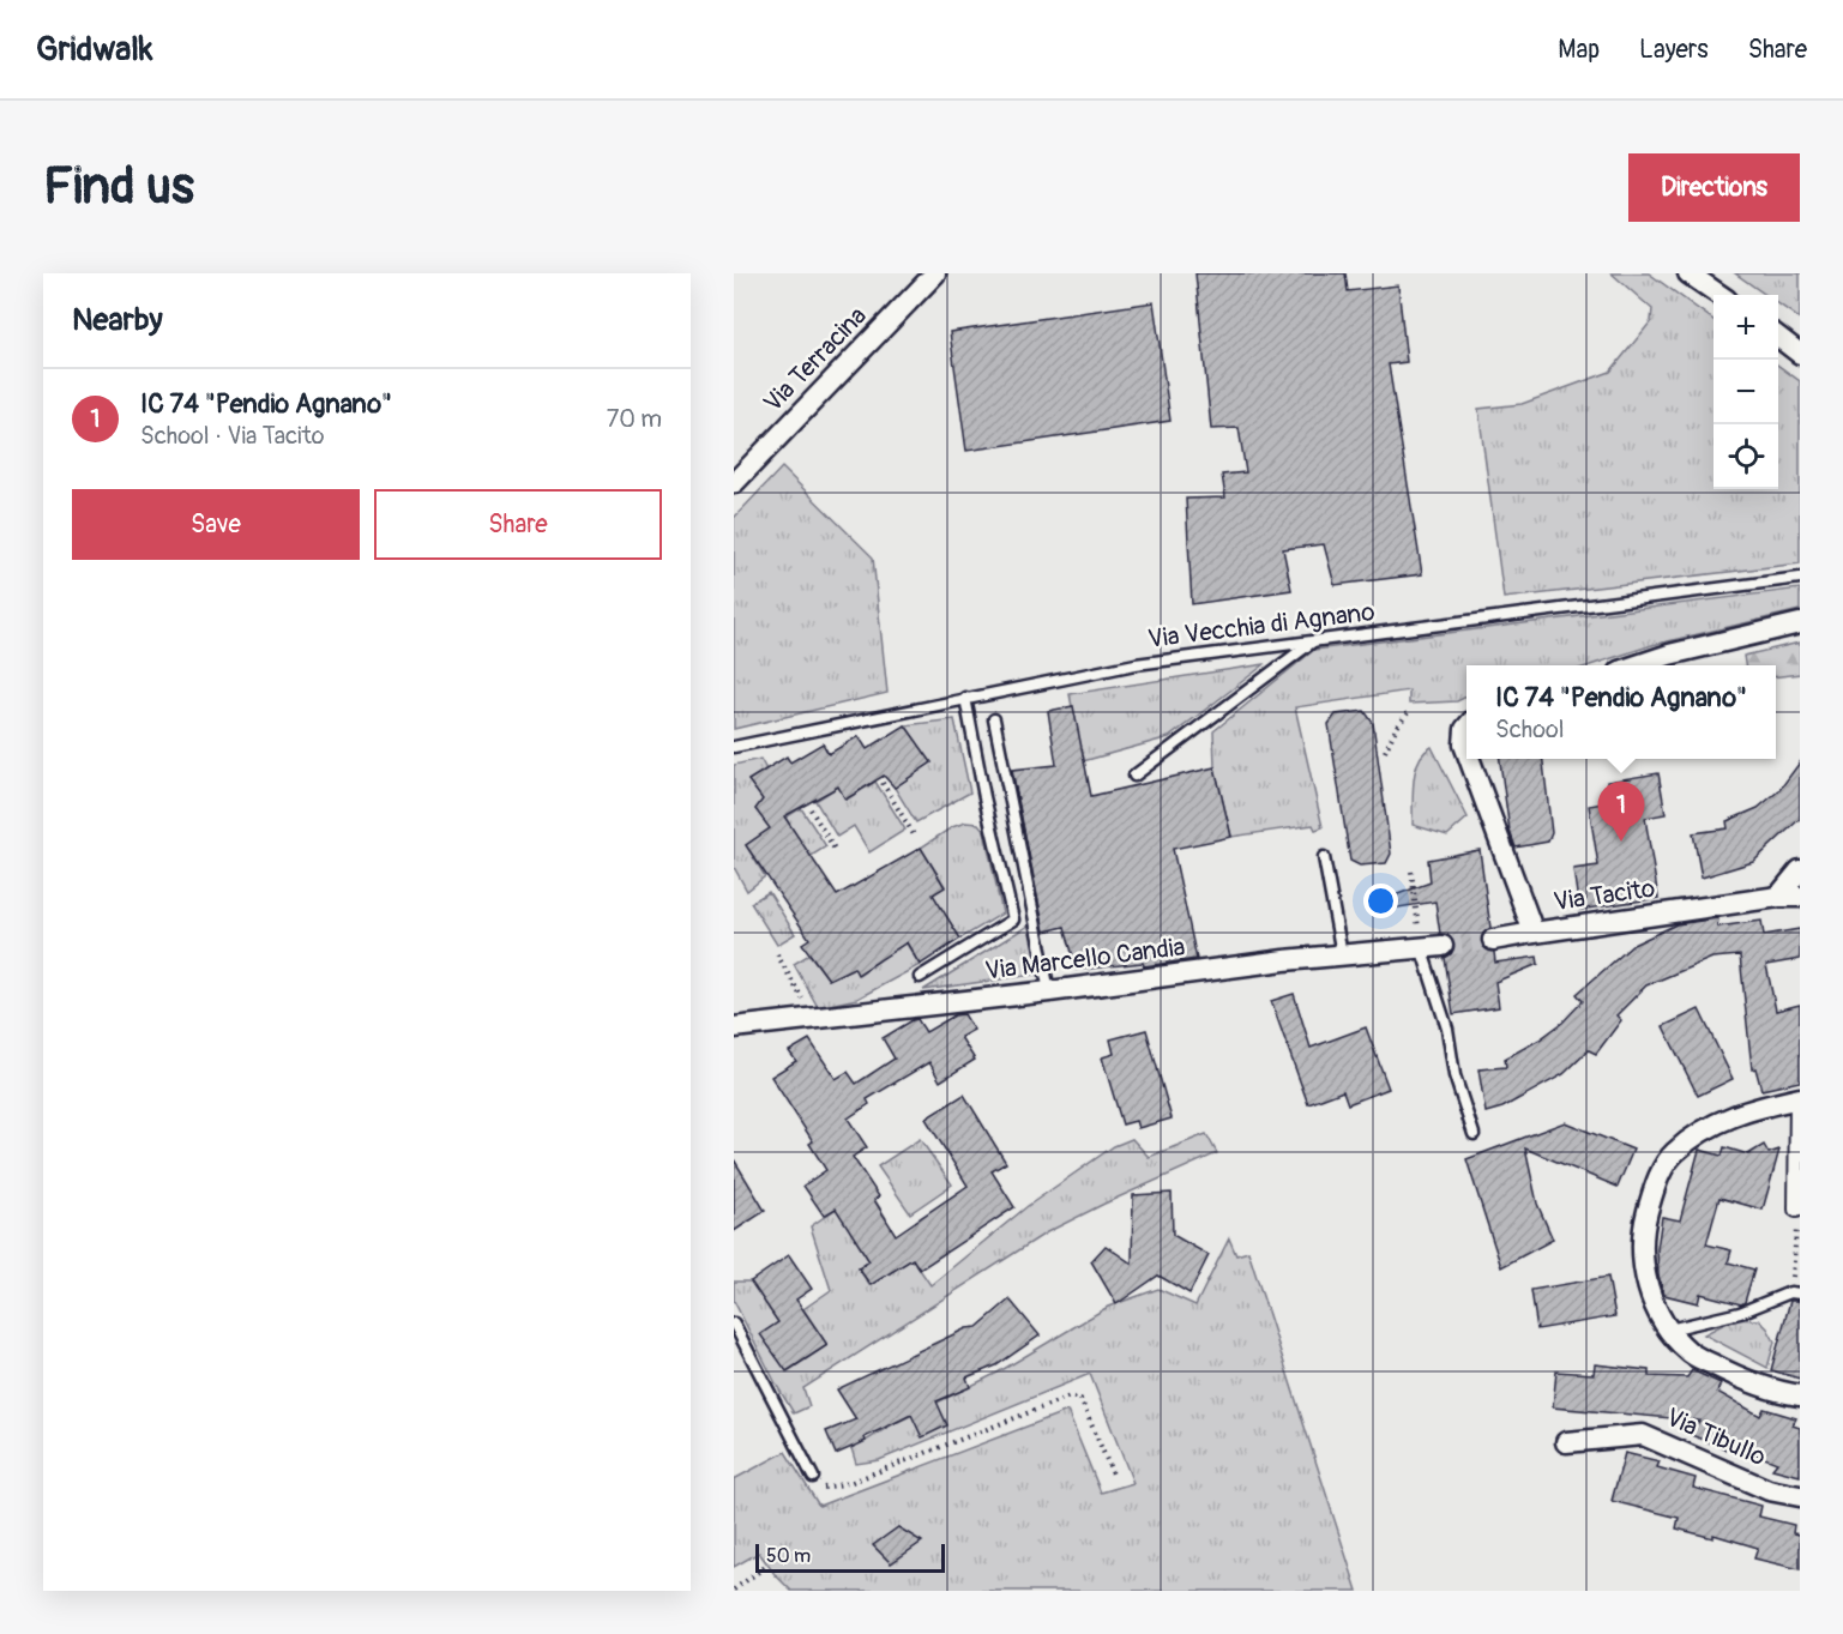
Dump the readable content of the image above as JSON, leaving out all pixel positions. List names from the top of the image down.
{
  "streets": {
    "street": [
      "Via Terracina",
      "Via Tacito",
      "Via Marcello Candia",
      "Via Tibullo"
    ],
    "lane": ["Via Vecchia di Agnano"]
  },
  "scale_bar": "50 m",
  "page": {
    "header": "Gridwalk",
    "nav": ["Map", "Layers", "Share"],
    "buttons": [
      "Directions",
      ["Save", "Share"]
    ],
    "title": "Find us",
    "heading": "Nearby",
    "map_buttons": ["+", "−"],
    "list": [
      {
        "mark": "1",
        "name": "IC 74 \"Pendio Agnano\"",
        "note": "School · Via Tacito",
        "value": "70 m"
      }
    ],
    "popup": ["IC 74 \"Pendio Agnano\"", "School"],
    "pins": "1",
    "scale": "50 m"
  }
}
